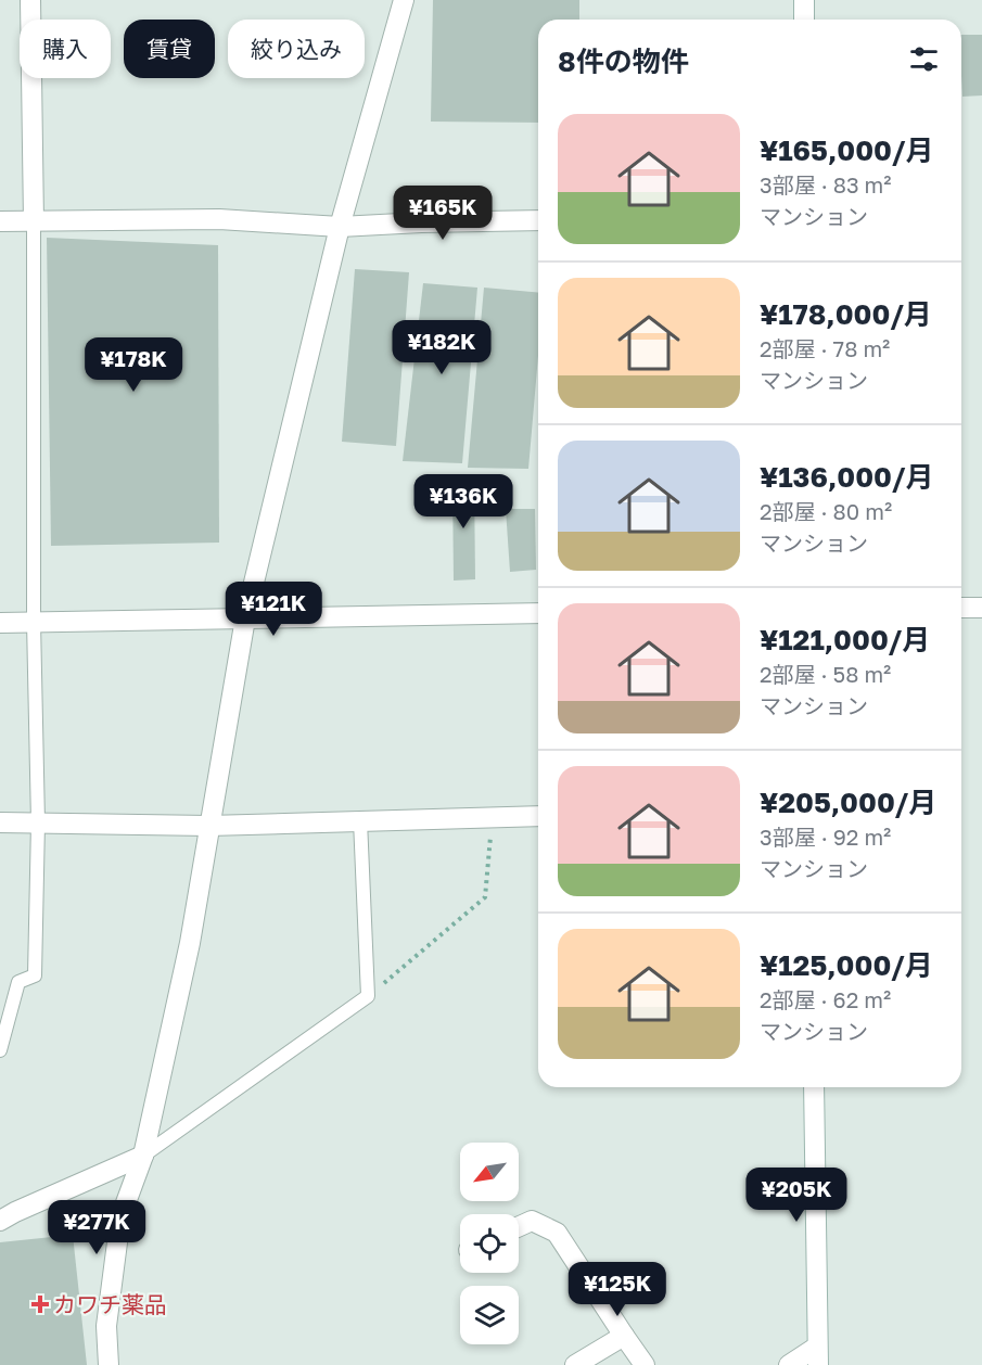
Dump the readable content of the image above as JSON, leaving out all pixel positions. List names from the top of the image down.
{
  "places": {
    "health": ["カワチ薬品"]
  },
  "north": "bottom left",
  "page": {
    "chip": ["購入", "賃貸", "絞り込み"],
    "heading": "8件の物件",
    "list": [
      {
        "name": "¥165,000/月",
        "note": "3部屋 · 83 m² · マンション"
      },
      {
        "name": "¥178,000/月",
        "note": "2部屋 · 78 m² · マンション"
      },
      {
        "name": "¥136,000/月",
        "note": "2部屋 · 80 m² · マンション"
      },
      {
        "name": "¥121,000/月",
        "note": "2部屋 · 58 m² · マンション"
      },
      {
        "name": "¥205,000/月",
        "note": "3部屋 · 92 m² · マンション"
      },
      {
        "name": "¥125,000/月",
        "note": "2部屋 · 62 m² · マンション"
      }
    ],
    "price": [
      "¥165K",
      "¥182K",
      "¥178K",
      "¥136K",
      "¥121K",
      "¥205K",
      "¥277K",
      "¥125K"
    ]
  }
}
